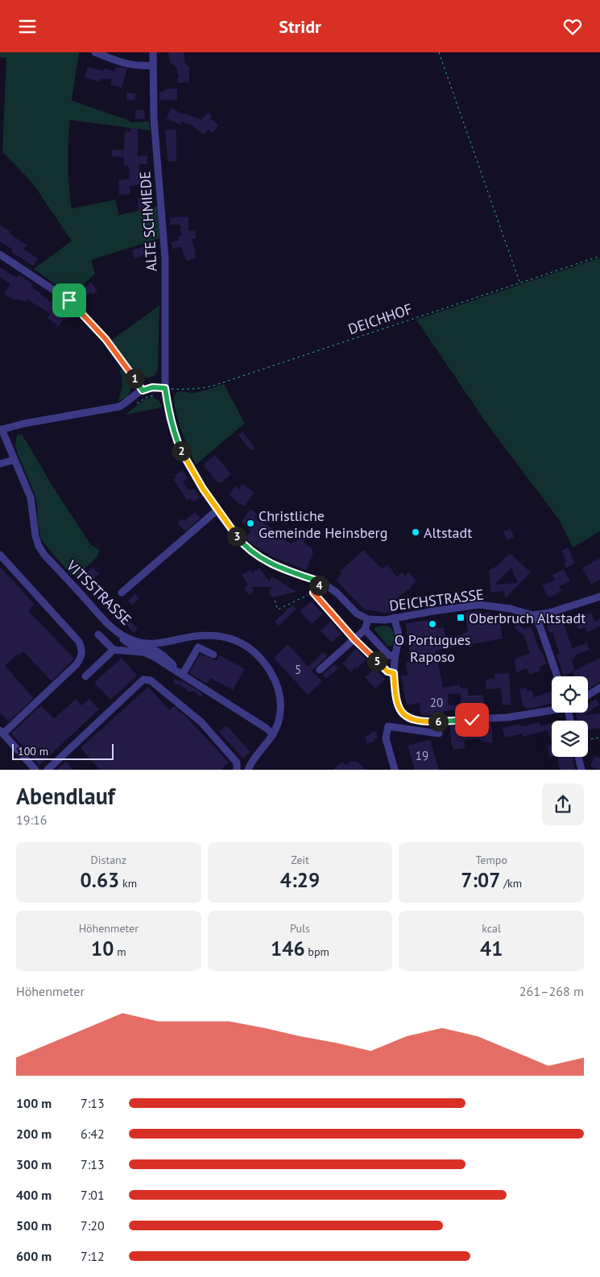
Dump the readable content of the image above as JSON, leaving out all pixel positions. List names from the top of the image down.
{
  "streets": {
    "street": ["ALTE SCHMIEDE", "VITSSTRASSE", "DEICHSTRASSE"],
    "path": ["DEICHHOF"]
  },
  "crossings": [
    ["ALTE SCHMIEDE", "DEICHHOF"]
  ],
  "places": {
    "other": ["Christliche Gemeinde Heinsberg", "Altstadt", "O Portugues Raposo"],
    "transit": ["Oberbruch Altstadt"]
  },
  "house_numbers": ["5", "20", "19"],
  "scale_bar": "100 m",
  "page": {
    "header": "Stridr",
    "pins": [
      "1",
      "2",
      "3",
      "4",
      "5",
      "6"
    ],
    "scale": "100 m",
    "heading": ["Abendlauf", "19:16"],
    "stats": [
      ["Distanz", "0.63 km"],
      ["Zeit", "4:29"],
      ["Tempo", "7:07 /km"],
      ["Höhenmeter", "10 m"],
      ["Puls", "146 bpm"],
      ["kcal", "41"]
    ],
    "chart": ["Höhenmeter", "261–268 m"],
    "list": [
      {
        "name": "100 m",
        "note": "7:13"
      },
      {
        "name": "200 m",
        "note": "6:42"
      },
      {
        "name": "300 m",
        "note": "7:13"
      },
      {
        "name": "400 m",
        "note": "7:01"
      },
      {
        "name": "500 m",
        "note": "7:20"
      },
      {
        "name": "600 m",
        "note": "7:12"
      }
    ]
  }
}
